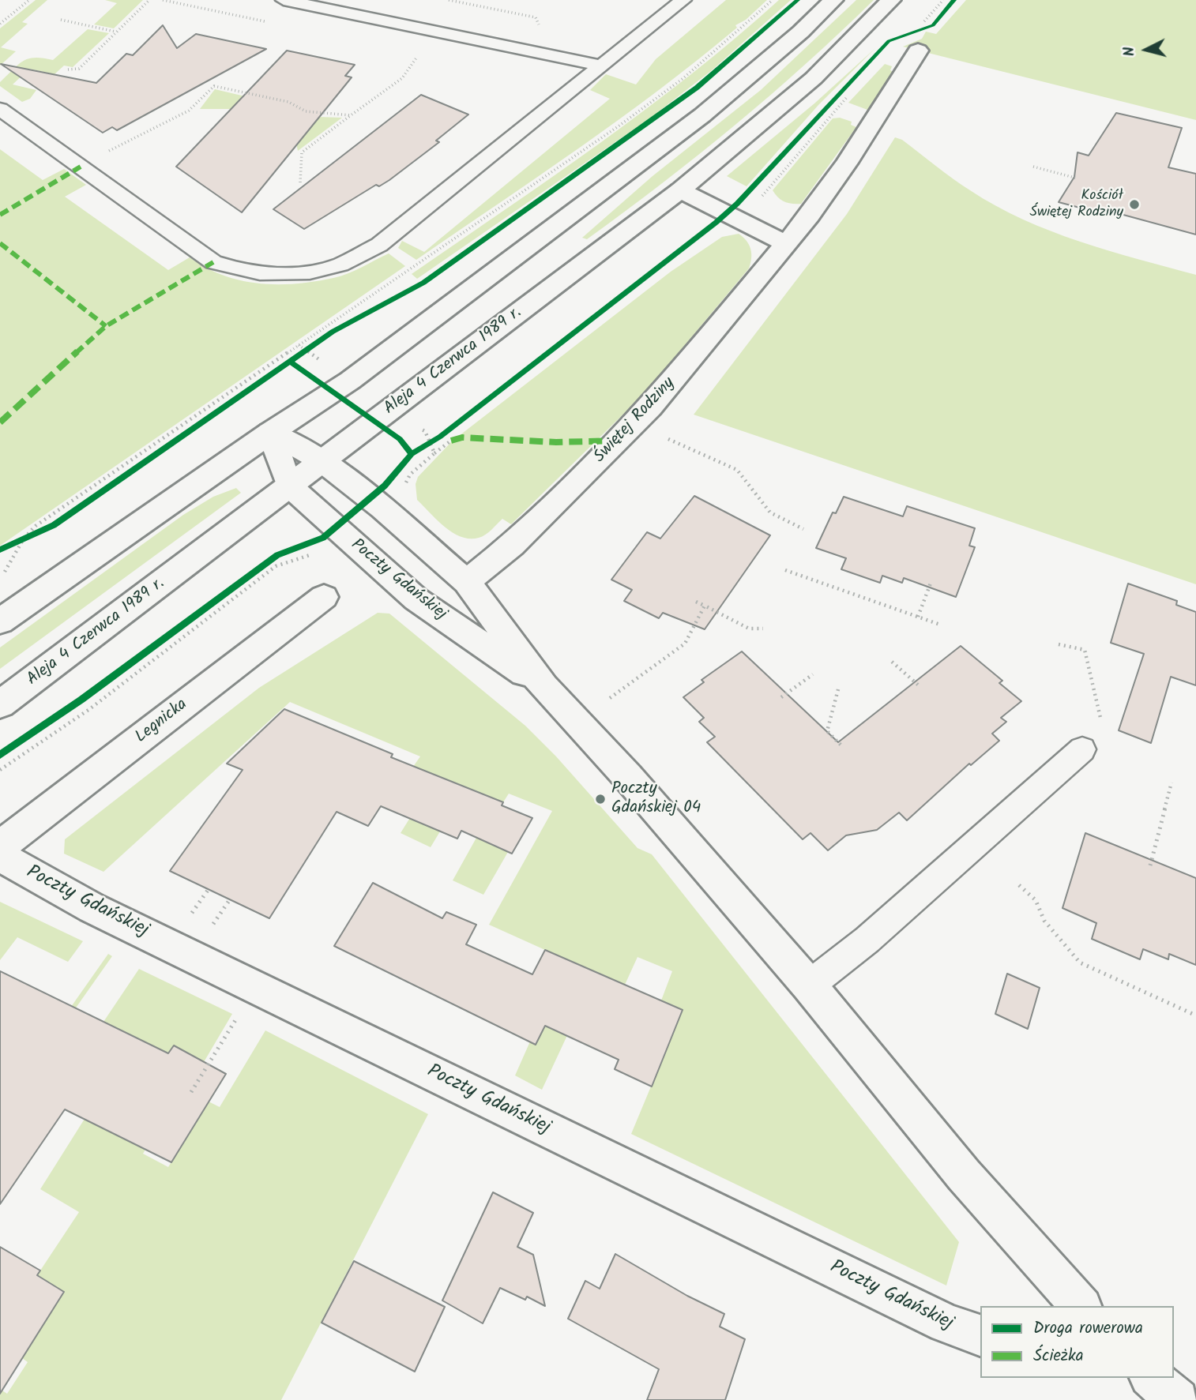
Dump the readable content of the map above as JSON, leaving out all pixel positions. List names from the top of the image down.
{
  "streets": {
    "street": [
      "Aleja 4 Czerwca 1989 r.",
      "Świętej Rodziny",
      "Poczty Gdańskiej",
      "Legnicka"
    ]
  },
  "crossings": [
    ["Aleja 4 Czerwca 1989 r.", "Poczty Gdańskiej"],
    ["Świętej Rodziny", "Poczty Gdańskiej"]
  ],
  "places": ["Kościół Świętej Rodziny", "Poczty Gdańskiej 04"],
  "legend": ["Droga rowerowa", "Ścieżka"],
  "north": "left"
}
